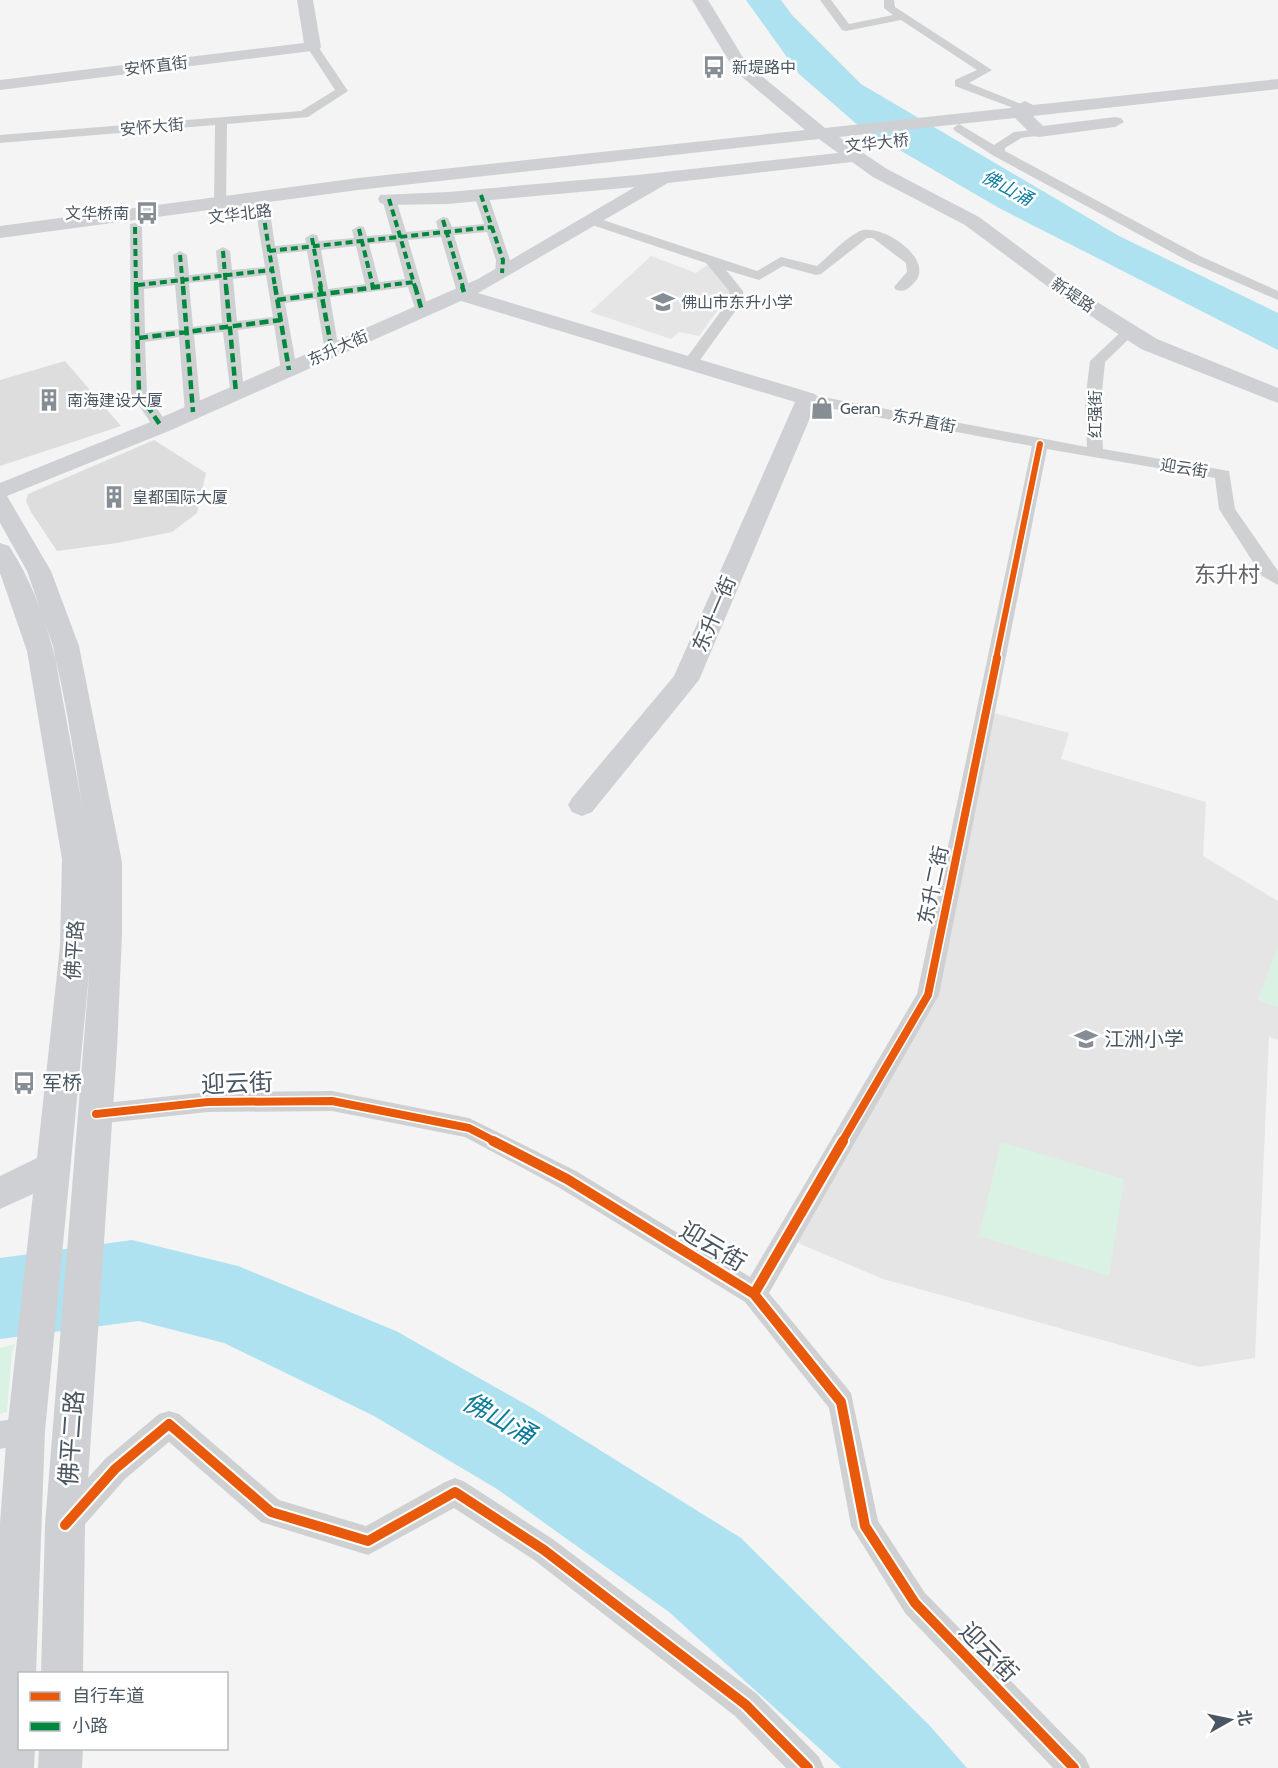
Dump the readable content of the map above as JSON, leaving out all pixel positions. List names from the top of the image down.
{
  "streets": {
    "main road": [
      "安怀直街",
      "文华大桥",
      "文华北路",
      "新堤路",
      "东升大街",
      "东升一街",
      "佛平路",
      "佛平二路"
    ],
    "street": [
      "安怀大街",
      "红强街",
      "东升直街",
      "迎云街",
      "东升二街"
    ]
  },
  "crossings": [
    ["安怀直街", "安怀大街"],
    ["文华大桥", "文华北路"],
    ["新堤路", "红强街"],
    ["红强街", "东升直街"],
    ["红强街", "迎云街"],
    ["红强街", "东升二街"],
    ["东升直街", "东升一街"],
    ["东升直街", "东升二街"],
    ["迎云街", "东升二街"],
    ["迎云街", "佛平路"],
    ["佛平路", "佛平二路"]
  ],
  "districts": ["东升村"],
  "water": ["佛山涌"],
  "places": {
    "bus stop": ["新堤路中", "文华桥南", "军桥"],
    "school or university": ["佛山市东升小学", "江洲小学"],
    "building": ["南海建设大厦", "皇都国际大厦"],
    "shop": ["Geran"]
  },
  "legend": ["自行车道", "小路"],
  "north": "right"
}
